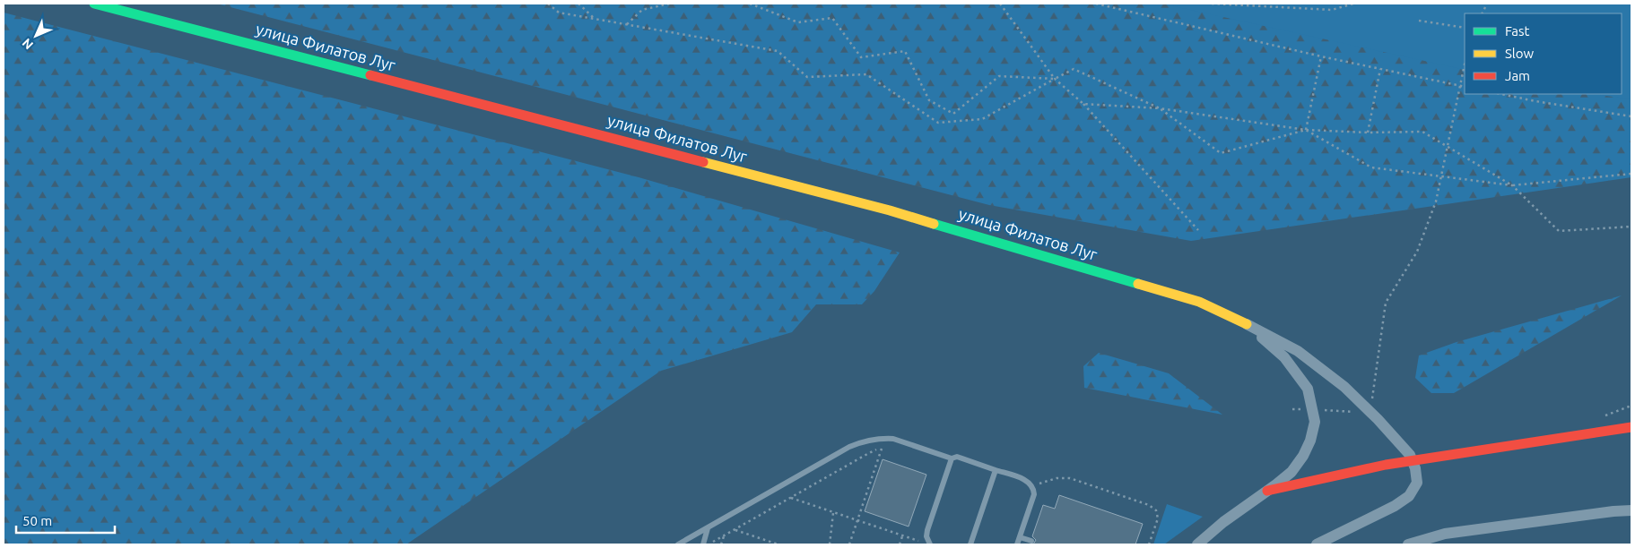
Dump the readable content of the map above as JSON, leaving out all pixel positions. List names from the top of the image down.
{
  "streets": {
    "street": ["улица Филатов Луг"]
  },
  "legend": ["Fast", "Slow", "Jam"],
  "scale_bar": "50 m",
  "north": "bottom left"
}
